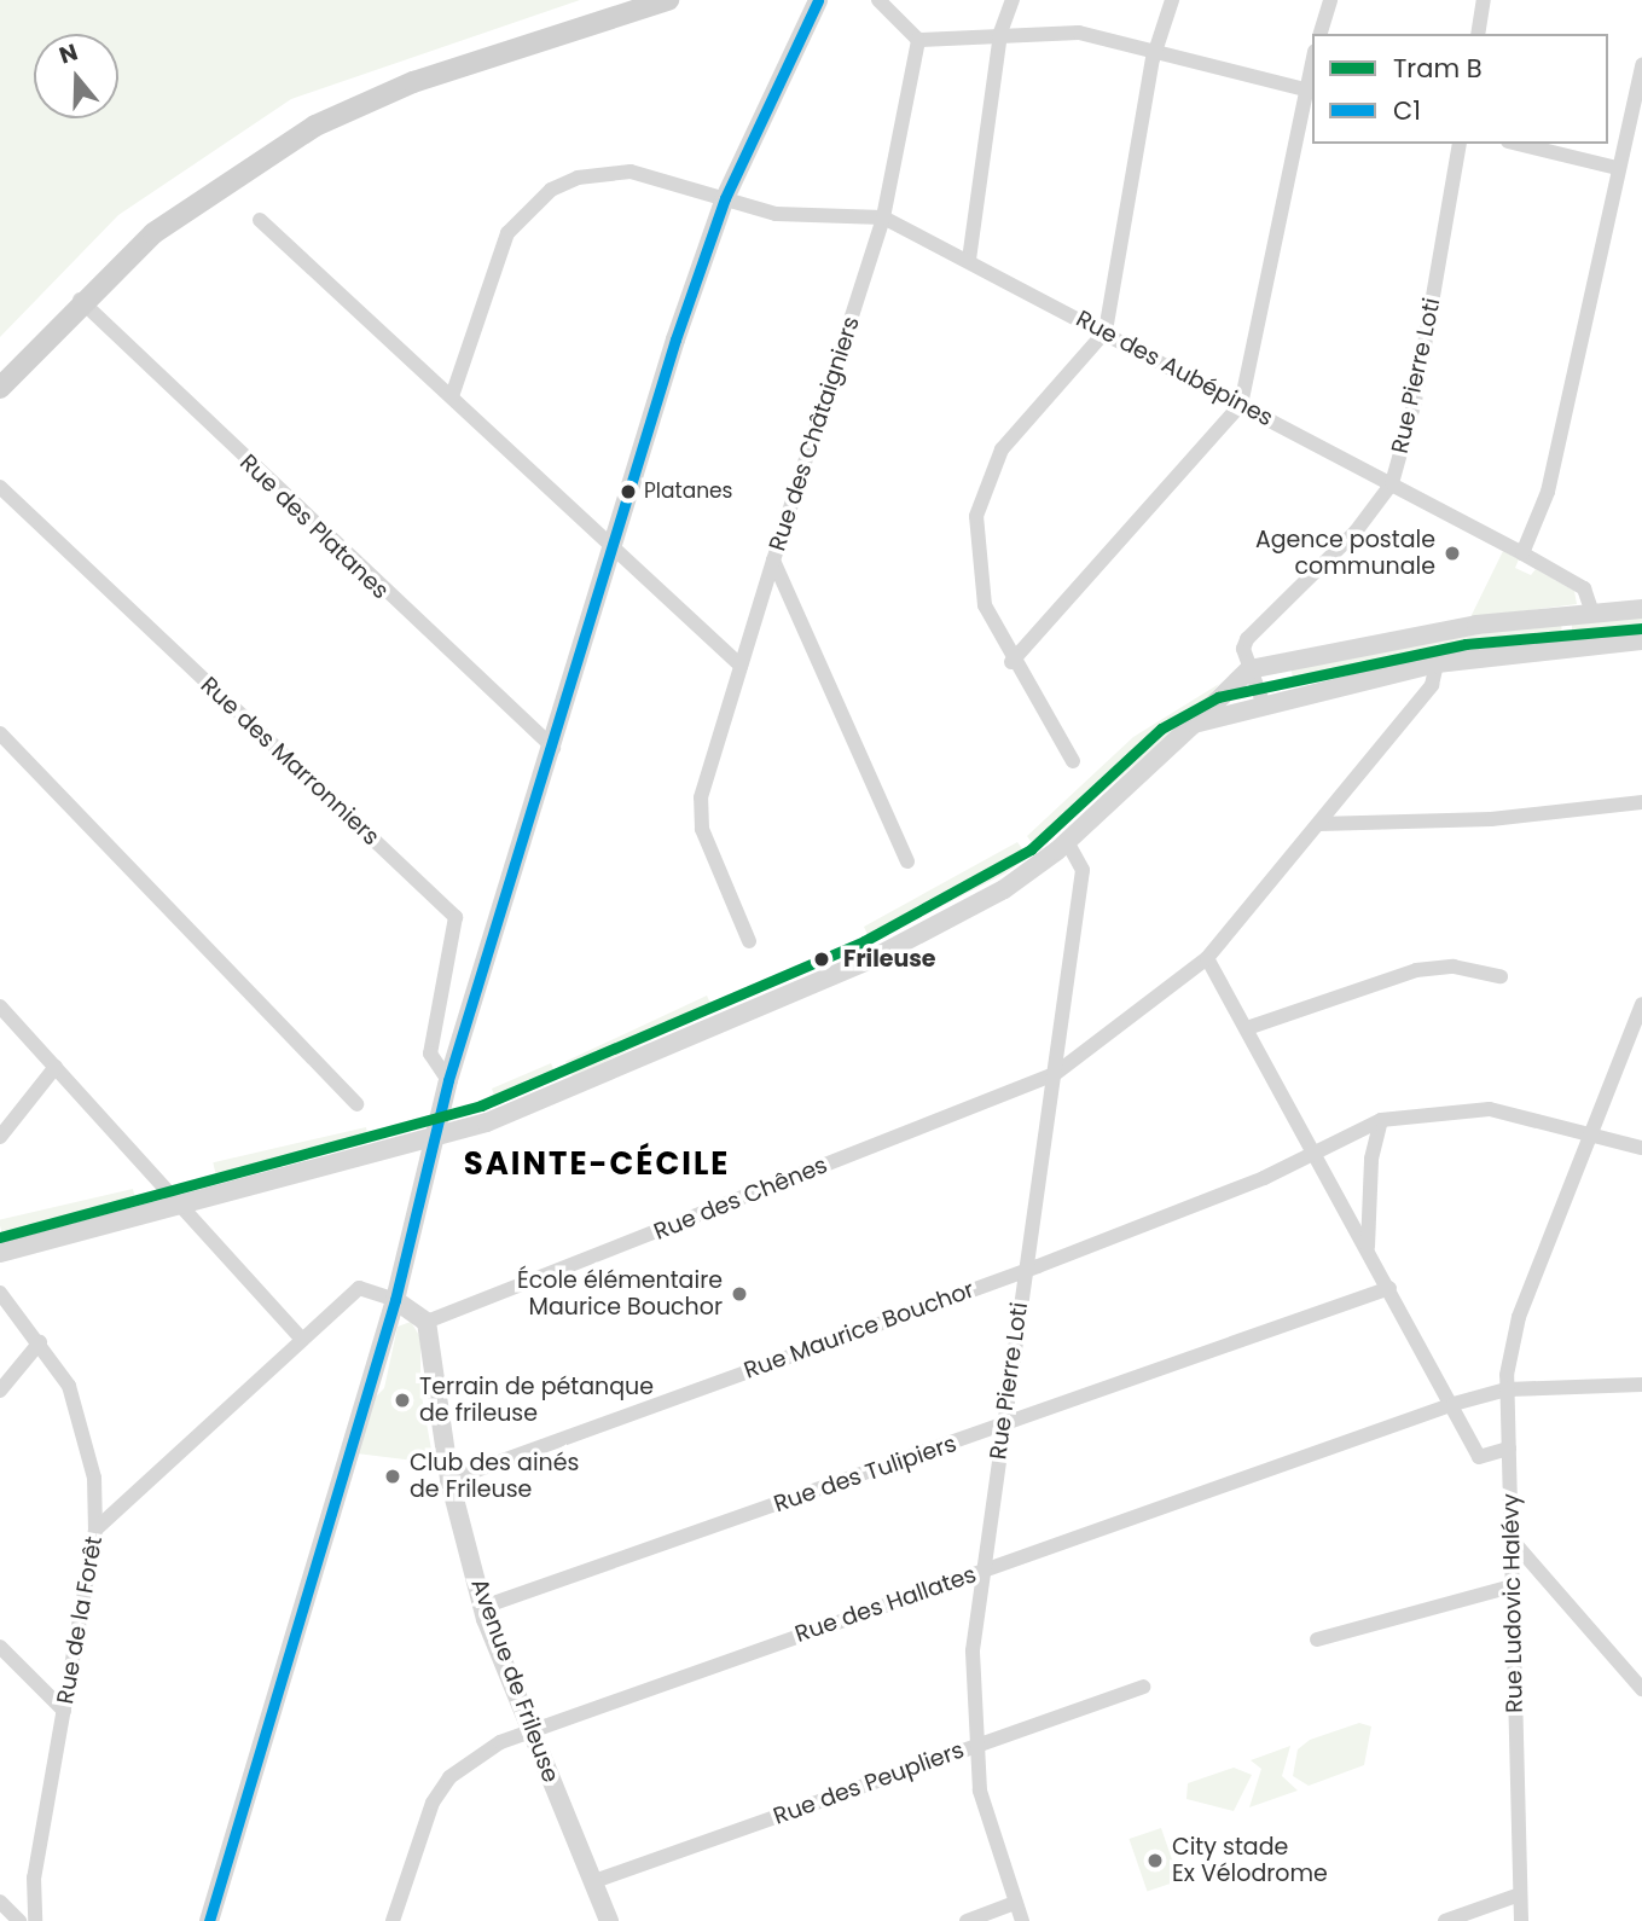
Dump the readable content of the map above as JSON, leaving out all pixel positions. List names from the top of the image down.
{
  "streets": {
    "street": [
      "Rue des Aubépines",
      "Rue Pierre Loti",
      "Rue des Châtaigniers",
      "Rue des Platanes",
      "Rue des Marronniers",
      "Rue des Chênes",
      "Rue Maurice Bouchor",
      "Rue des Tulipiers",
      "Rue Ludovic Halévy",
      "Rue des Hallates",
      "Rue de la Forêt",
      "Avenue de Frileuse",
      "Rue des Peupliers"
    ]
  },
  "crossings": [
    ["Rue des Aubépines", "Rue Pierre Loti"],
    ["Rue des Aubépines", "Rue des Châtaigniers"],
    ["Rue Pierre Loti", "Rue des Chênes"],
    ["Rue Pierre Loti", "Rue Maurice Bouchor"],
    ["Rue Pierre Loti", "Rue des Tulipiers"],
    ["Rue Pierre Loti", "Rue des Hallates"],
    ["Rue Pierre Loti", "Rue des Peupliers"],
    ["Rue des Chênes", "Avenue de Frileuse"],
    ["Rue Maurice Bouchor", "Avenue de Frileuse"],
    ["Rue des Tulipiers", "Avenue de Frileuse"],
    ["Rue Ludovic Halévy", "Rue des Hallates"],
    ["Rue des Hallates", "Avenue de Frileuse"],
    ["Avenue de Frileuse", "Rue des Peupliers"]
  ],
  "districts": ["SAINTE-CÉCILE"],
  "places": [
    "Platanes",
    "Agence postale communale",
    "Frileuse",
    "École élémentaire Maurice Bouchor",
    "Terrain de pétanque de frileuse",
    "Club des ainés de Frileuse",
    "City stade Ex Vélodrome"
  ],
  "lines": ["transit line C1", "tram line B"],
  "legend": ["Tram B", "C1"],
  "north": "top"
}
